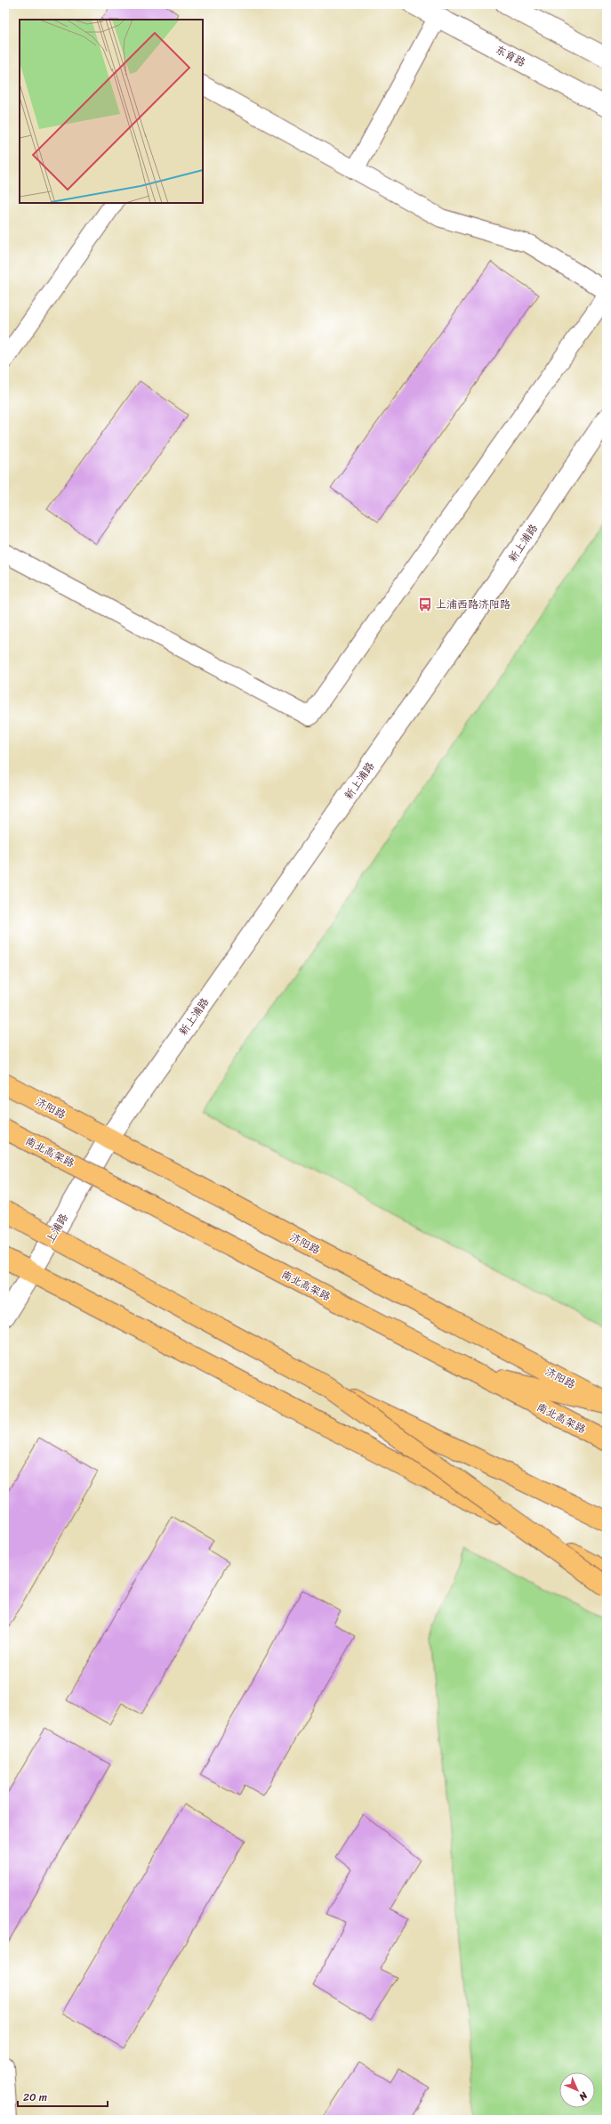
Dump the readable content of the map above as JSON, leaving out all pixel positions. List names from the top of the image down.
{
  "streets": {
    "main road": ["济阳路", "南北高架路"],
    "street": ["东育路", "新上浦路", "上浦路"]
  },
  "crossings": [
    ["新上浦路", "济阳路"],
    ["新上浦路", "上浦路"],
    ["济阳路", "上浦路"]
  ],
  "places": {
    "bus stop": ["上浦西路济阳路"]
  },
  "scale_bar": "20 m",
  "north": "bottom right"
}
